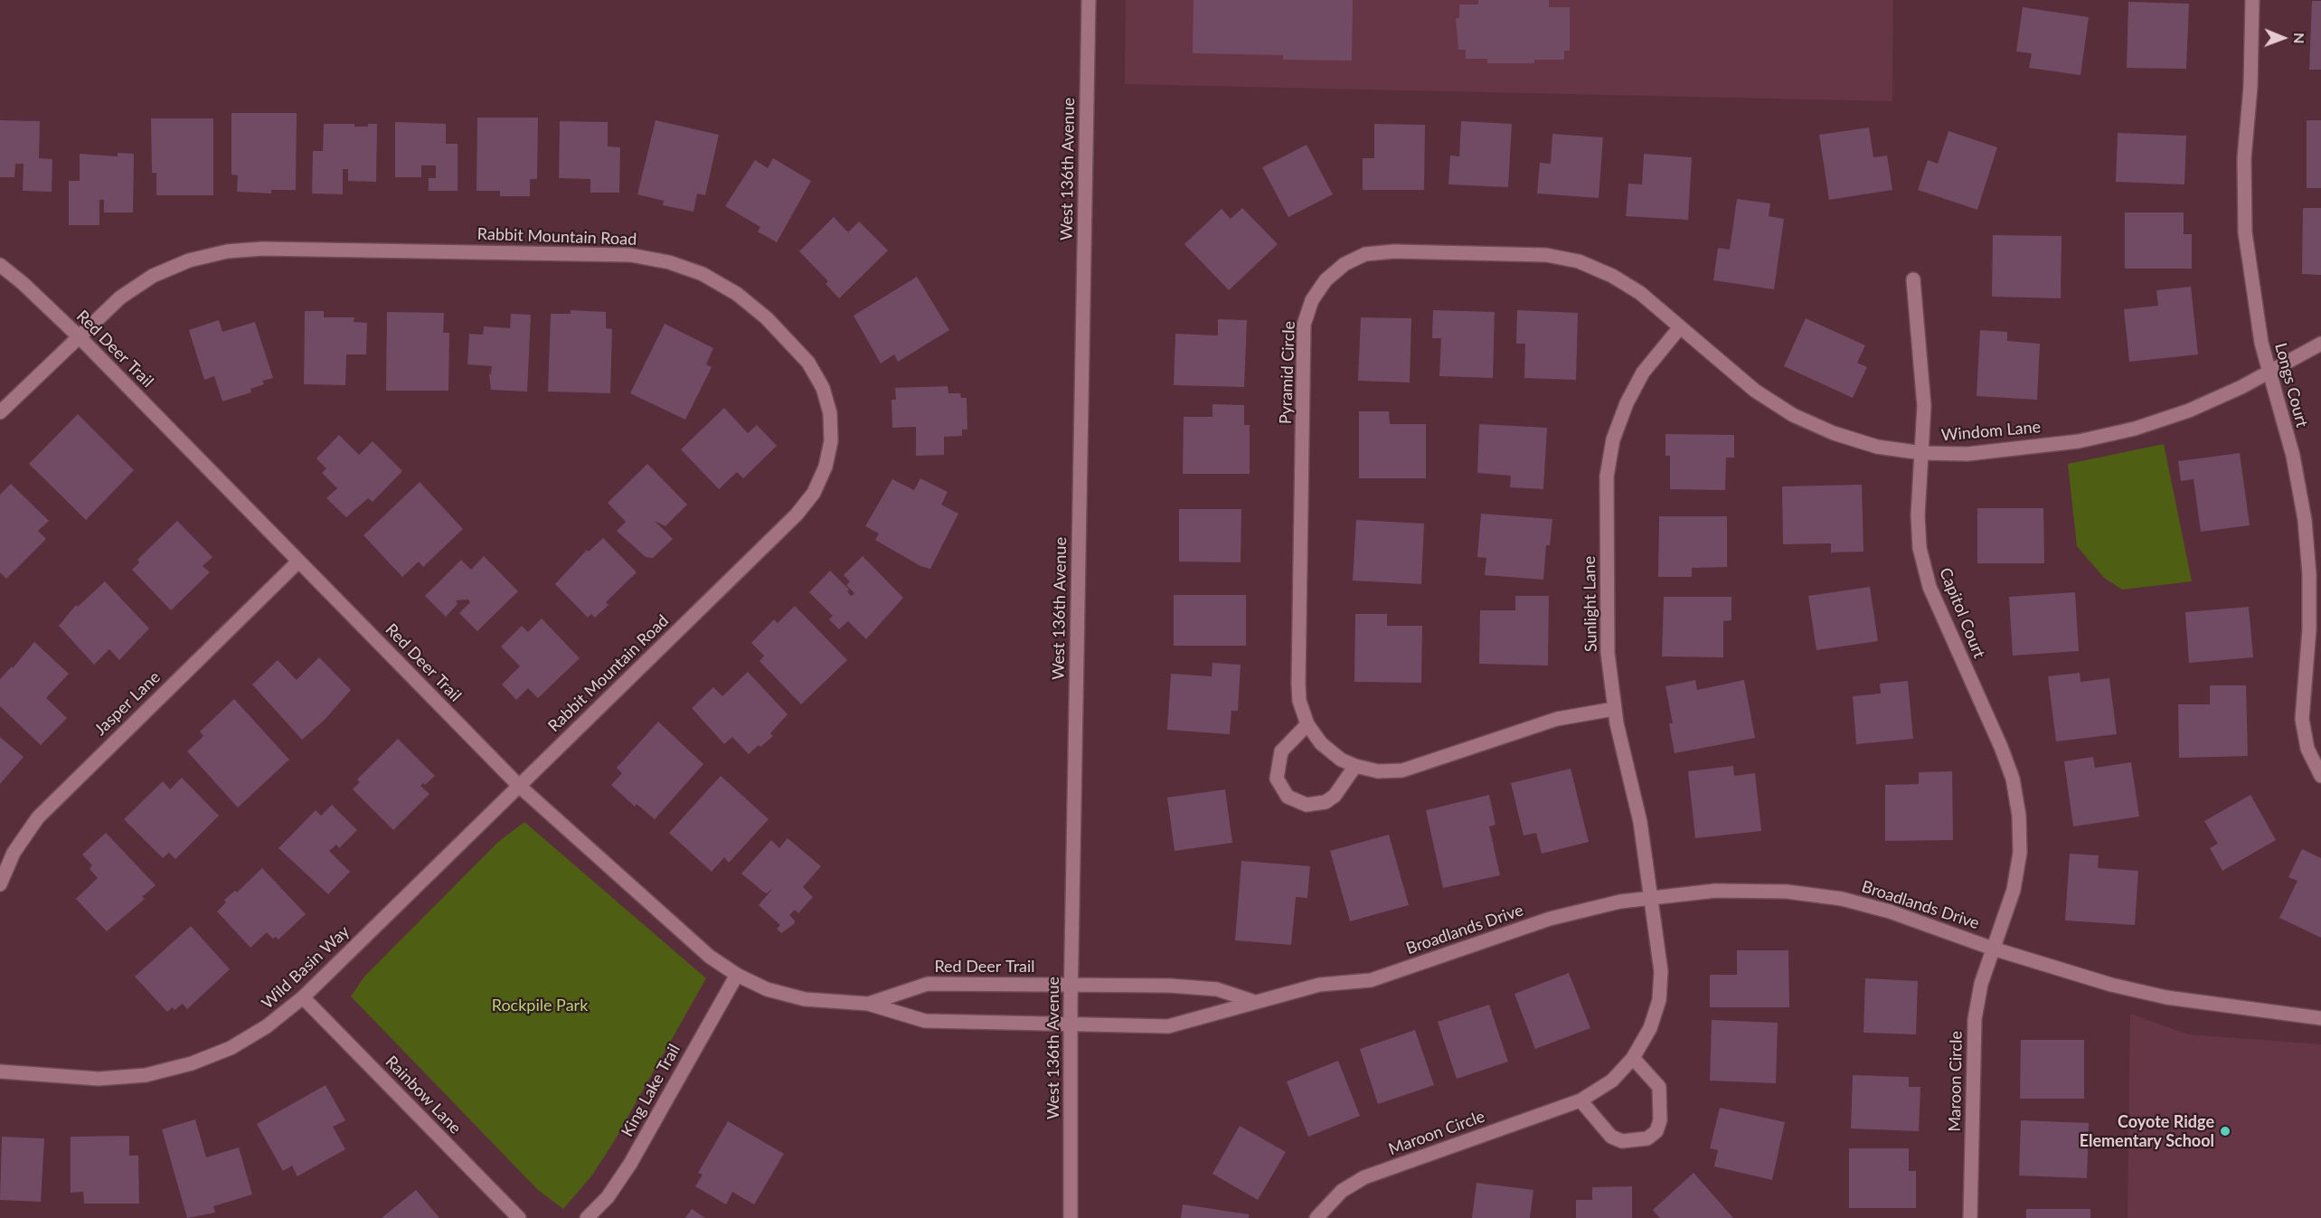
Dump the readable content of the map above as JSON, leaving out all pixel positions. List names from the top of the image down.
{
  "streets": {
    "street": [
      "West 136th Avenue",
      "Rabbit Mountain Road",
      "Red Deer Trail",
      "Pyramid Circle",
      "Longs Court",
      "Windom Lane",
      "Sunlight Lane",
      "Capitol Court",
      "Jasper Lane",
      "Broadlands Drive",
      "Wild Basin Way",
      "Maroon Circle",
      "King Lake Trail",
      "Rainbow Lane"
    ]
  },
  "crossings": [
    ["West 136th Avenue", "Red Deer Trail"],
    ["West 136th Avenue", "Broadlands Drive"],
    ["Rabbit Mountain Road", "Red Deer Trail"],
    ["Rabbit Mountain Road", "Wild Basin Way"],
    ["Red Deer Trail", "Jasper Lane"],
    ["Red Deer Trail", "Broadlands Drive"],
    ["Red Deer Trail", "Wild Basin Way"],
    ["Red Deer Trail", "King Lake Trail"],
    ["Pyramid Circle", "Windom Lane"],
    ["Pyramid Circle", "Sunlight Lane"],
    ["Longs Court", "Windom Lane"],
    ["Windom Lane", "Sunlight Lane"],
    ["Windom Lane", "Capitol Court"],
    ["Sunlight Lane", "Broadlands Drive"],
    ["Sunlight Lane", "Maroon Circle"],
    ["Capitol Court", "Broadlands Drive"],
    ["Capitol Court", "Maroon Circle"],
    ["Broadlands Drive", "Maroon Circle"],
    ["Wild Basin Way", "Rainbow Lane"]
  ],
  "parks": ["Rockpile Park"],
  "places": ["Coyote Ridge Elementary School"],
  "north": "right"
}
